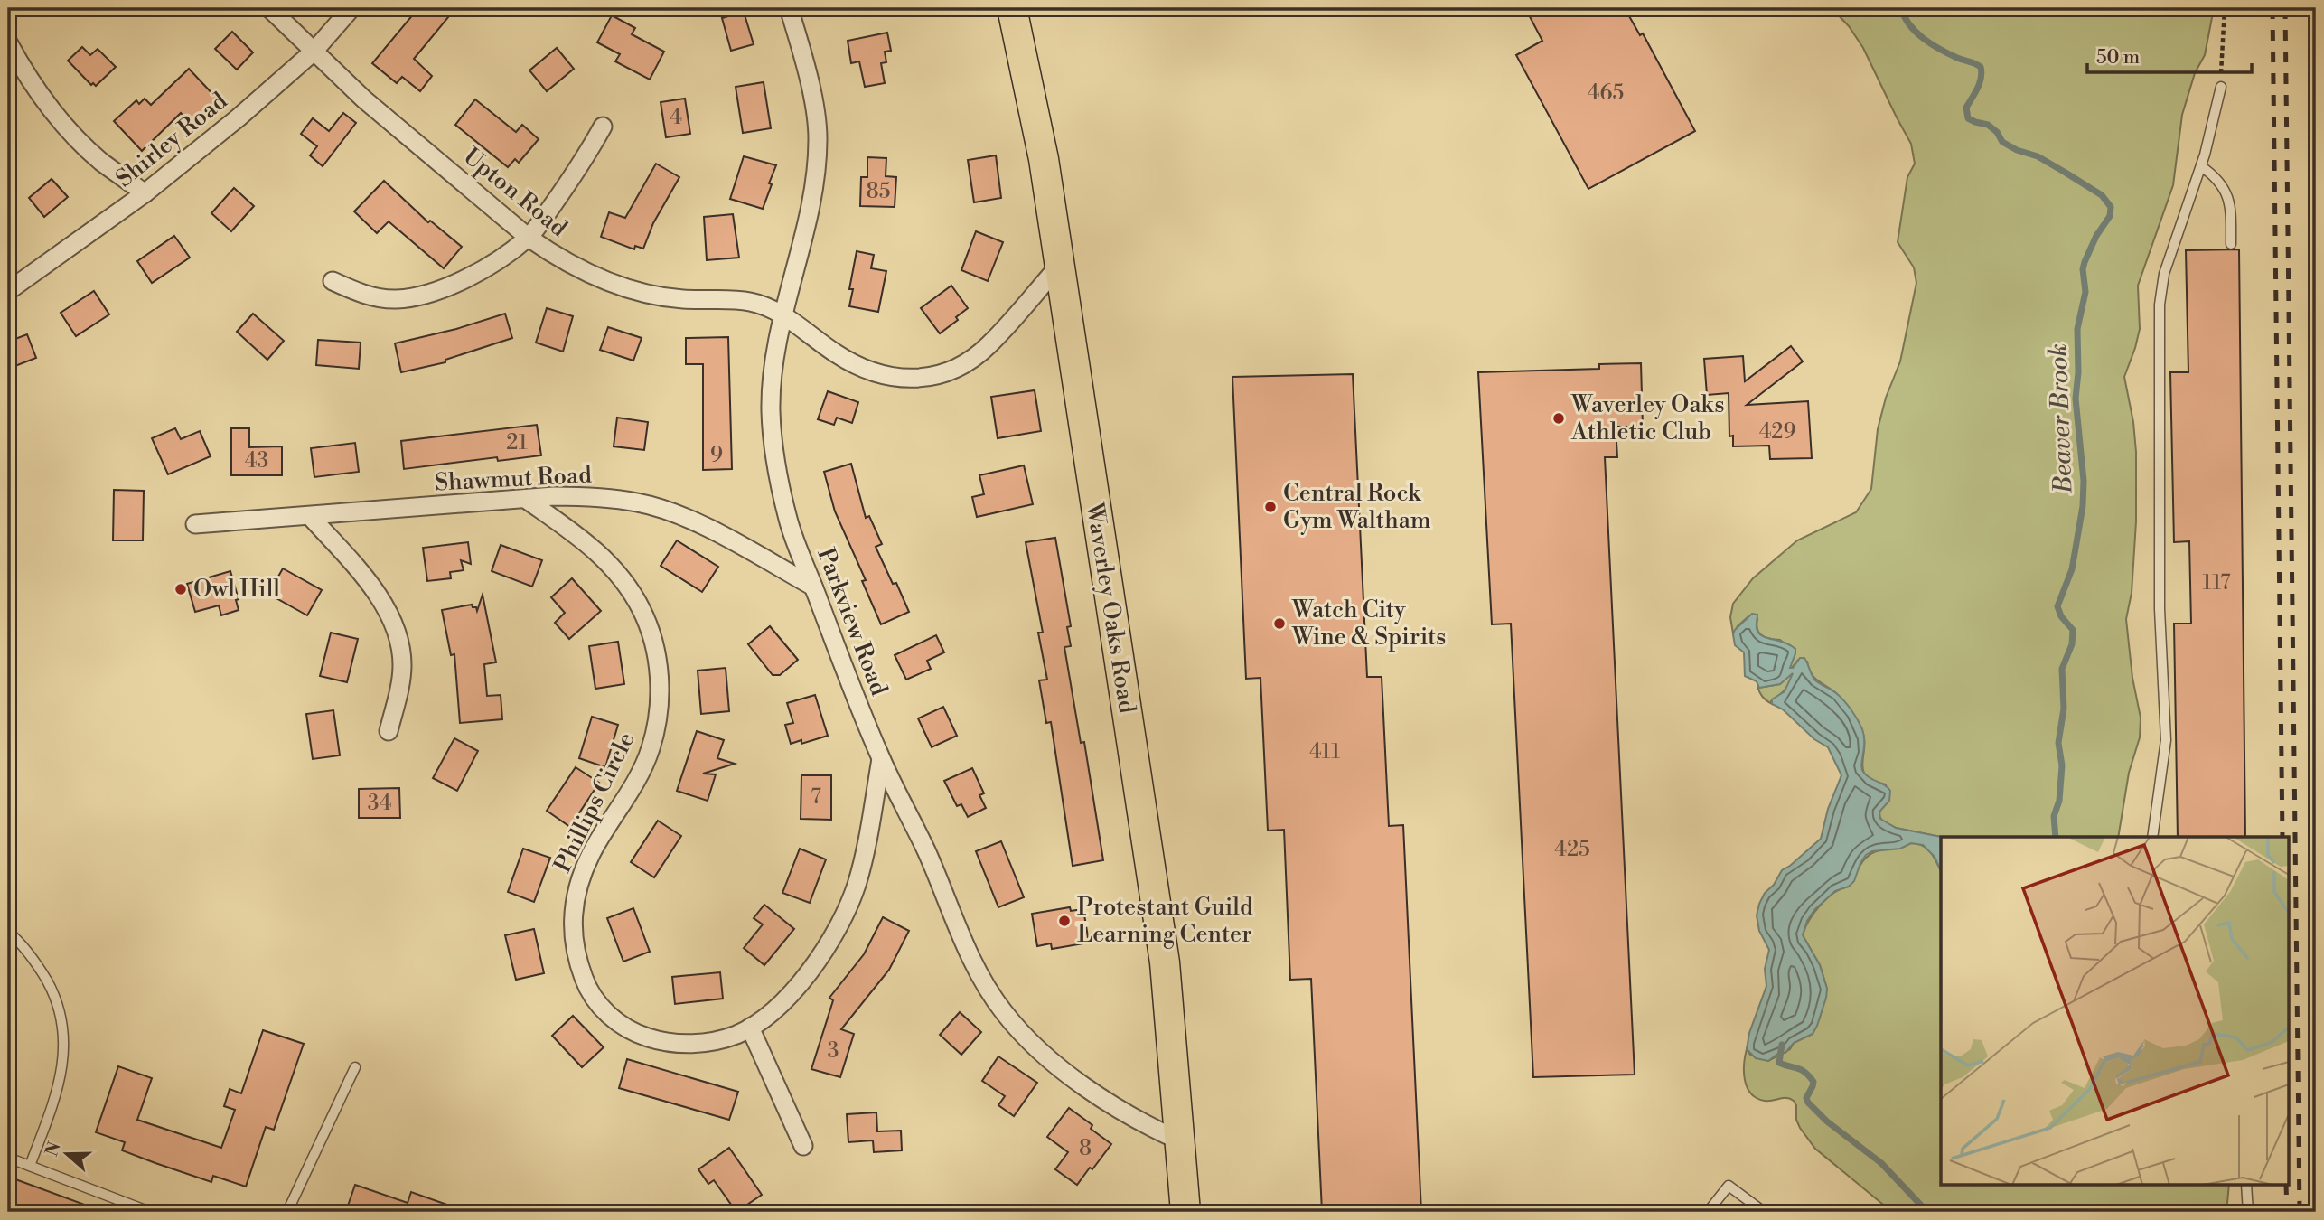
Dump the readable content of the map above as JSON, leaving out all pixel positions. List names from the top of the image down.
{
  "streets": {
    "main road": ["Waverley Oaks Road"],
    "street": [
      "Shirley Road",
      "Upton Road",
      "Shawmut Road",
      "Parkview Road",
      "Phillips Circle"
    ]
  },
  "crossings": [
    ["Shirley Road", "Upton Road"],
    ["Upton Road", "Waverley Oaks Road"],
    ["Upton Road", "Parkview Road"],
    ["Shawmut Road", "Parkview Road"],
    ["Shawmut Road", "Phillips Circle"],
    ["Waverley Oaks Road", "Parkview Road"],
    ["Parkview Road", "Phillips Circle"]
  ],
  "water": ["Beaver Brook"],
  "places": [
    "Waverley Oaks Athletic Club",
    "Central Rock Gym Waltham",
    "Owl Hill",
    "Watch City Wine & Spirits",
    "Protestant Guild Learning Center"
  ],
  "house_numbers": [
    "465",
    "4",
    "85",
    "429",
    "21",
    "9",
    "43",
    "117",
    "411",
    "7",
    "34",
    "425",
    "3",
    "8"
  ],
  "scale_bar": "50 m",
  "north": "left"
}
